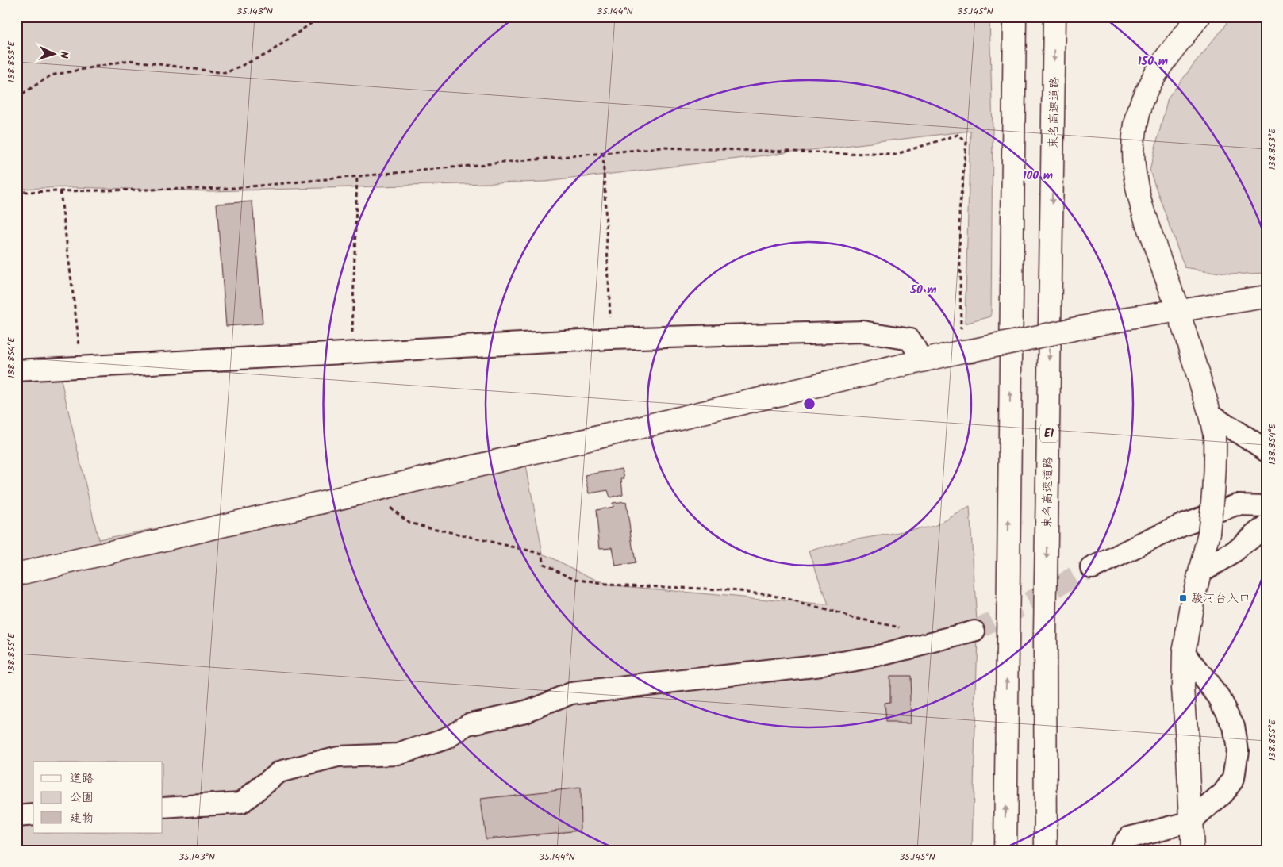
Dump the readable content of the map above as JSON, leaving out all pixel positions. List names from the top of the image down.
{
  "streets": {
    "main road": ["東名高速道路", "E1"]
  },
  "places": {
    "transit": ["駿河台入口"]
  },
  "legend": ["道路", "公園", "建物"],
  "north": "right",
  "coordinates": [
    "35.143°N",
    "35.144°N",
    "35.145°N",
    "138.853°E",
    "138.854°E",
    "138.855°E"
  ],
  "rings": ["150 m", "100 m", "50 m"]
}
